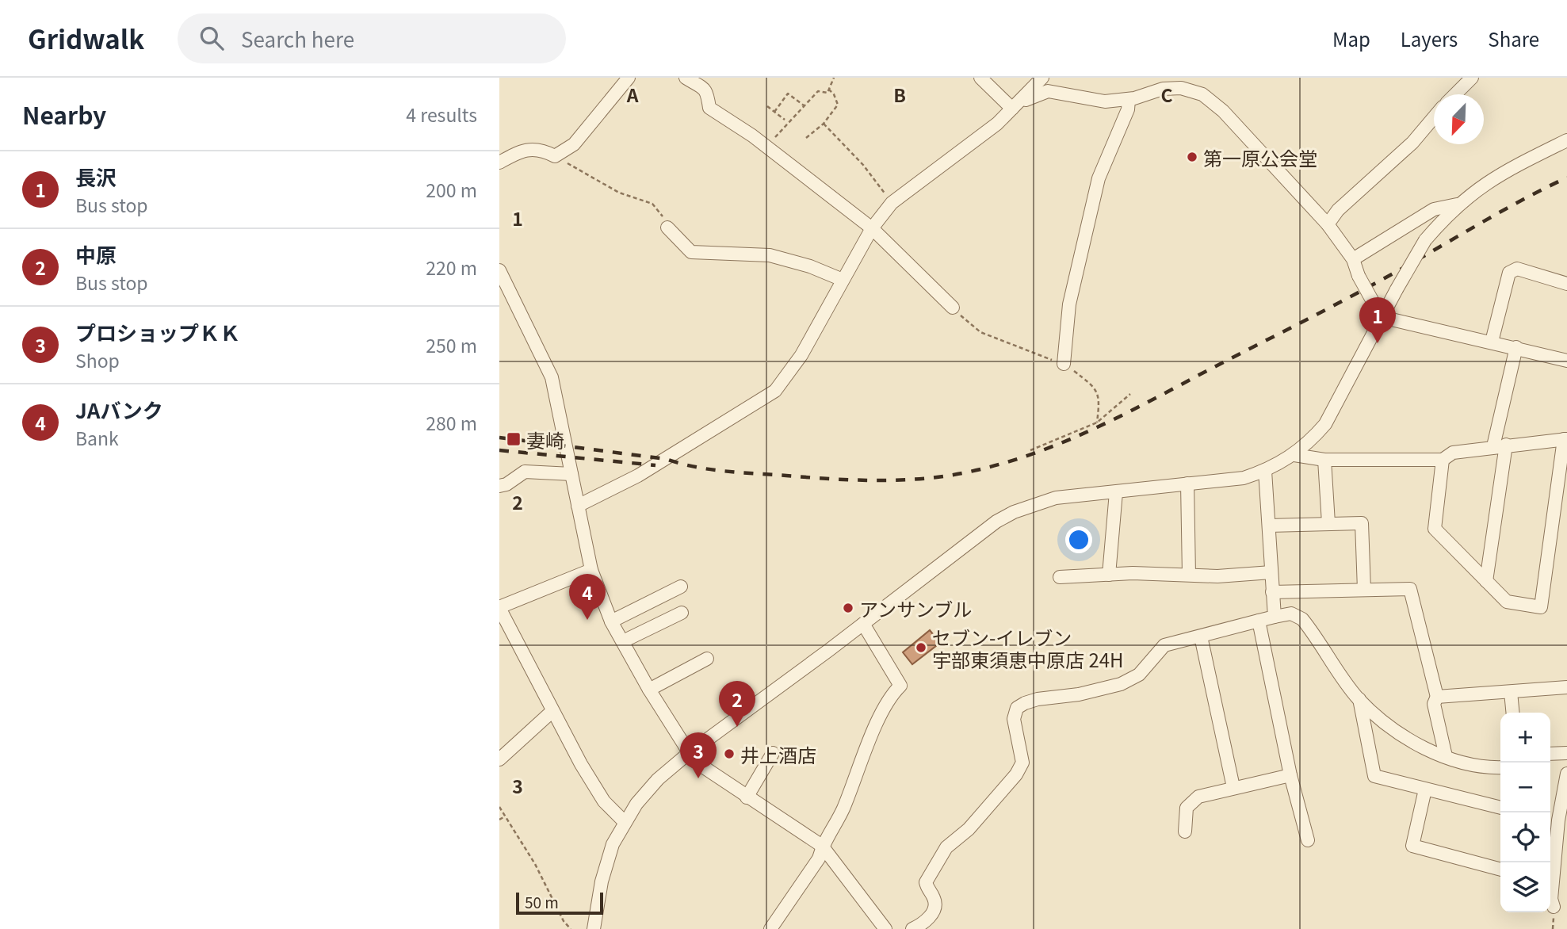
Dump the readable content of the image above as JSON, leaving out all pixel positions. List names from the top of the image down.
{
  "places": {
    "other": [
      "第一原公会堂",
      "アンサンブル",
      "セブン-イレブン 宇部東須恵中原店 24H",
      "井上酒店"
    ],
    "transit": ["妻崎"]
  },
  "scale_bar": "50 m",
  "north": "bottom left",
  "page": {
    "header": "Gridwalk",
    "search": "Search here",
    "nav": ["Map", "Layers", "Share"],
    "heading": ["Nearby", "4 results"],
    "list": [
      {
        "mark": "1",
        "name": "長沢",
        "note": "Bus stop",
        "value": "200 m"
      },
      {
        "mark": "2",
        "name": "中原",
        "note": "Bus stop",
        "value": "220 m"
      },
      {
        "mark": "3",
        "name": "プロショップＫＫ",
        "note": "Shop",
        "value": "250 m"
      },
      {
        "mark": "4",
        "name": "JAバンク",
        "note": "Bank",
        "value": "280 m"
      }
    ],
    "pins": [
      "1",
      "4",
      "2",
      "3"
    ],
    "map_buttons": ["+", "−"],
    "scale": "50 m"
  },
  "grid": {
    "columns": ["A", "B", "C"],
    "rows": ["1", "2", "3"]
  }
}
